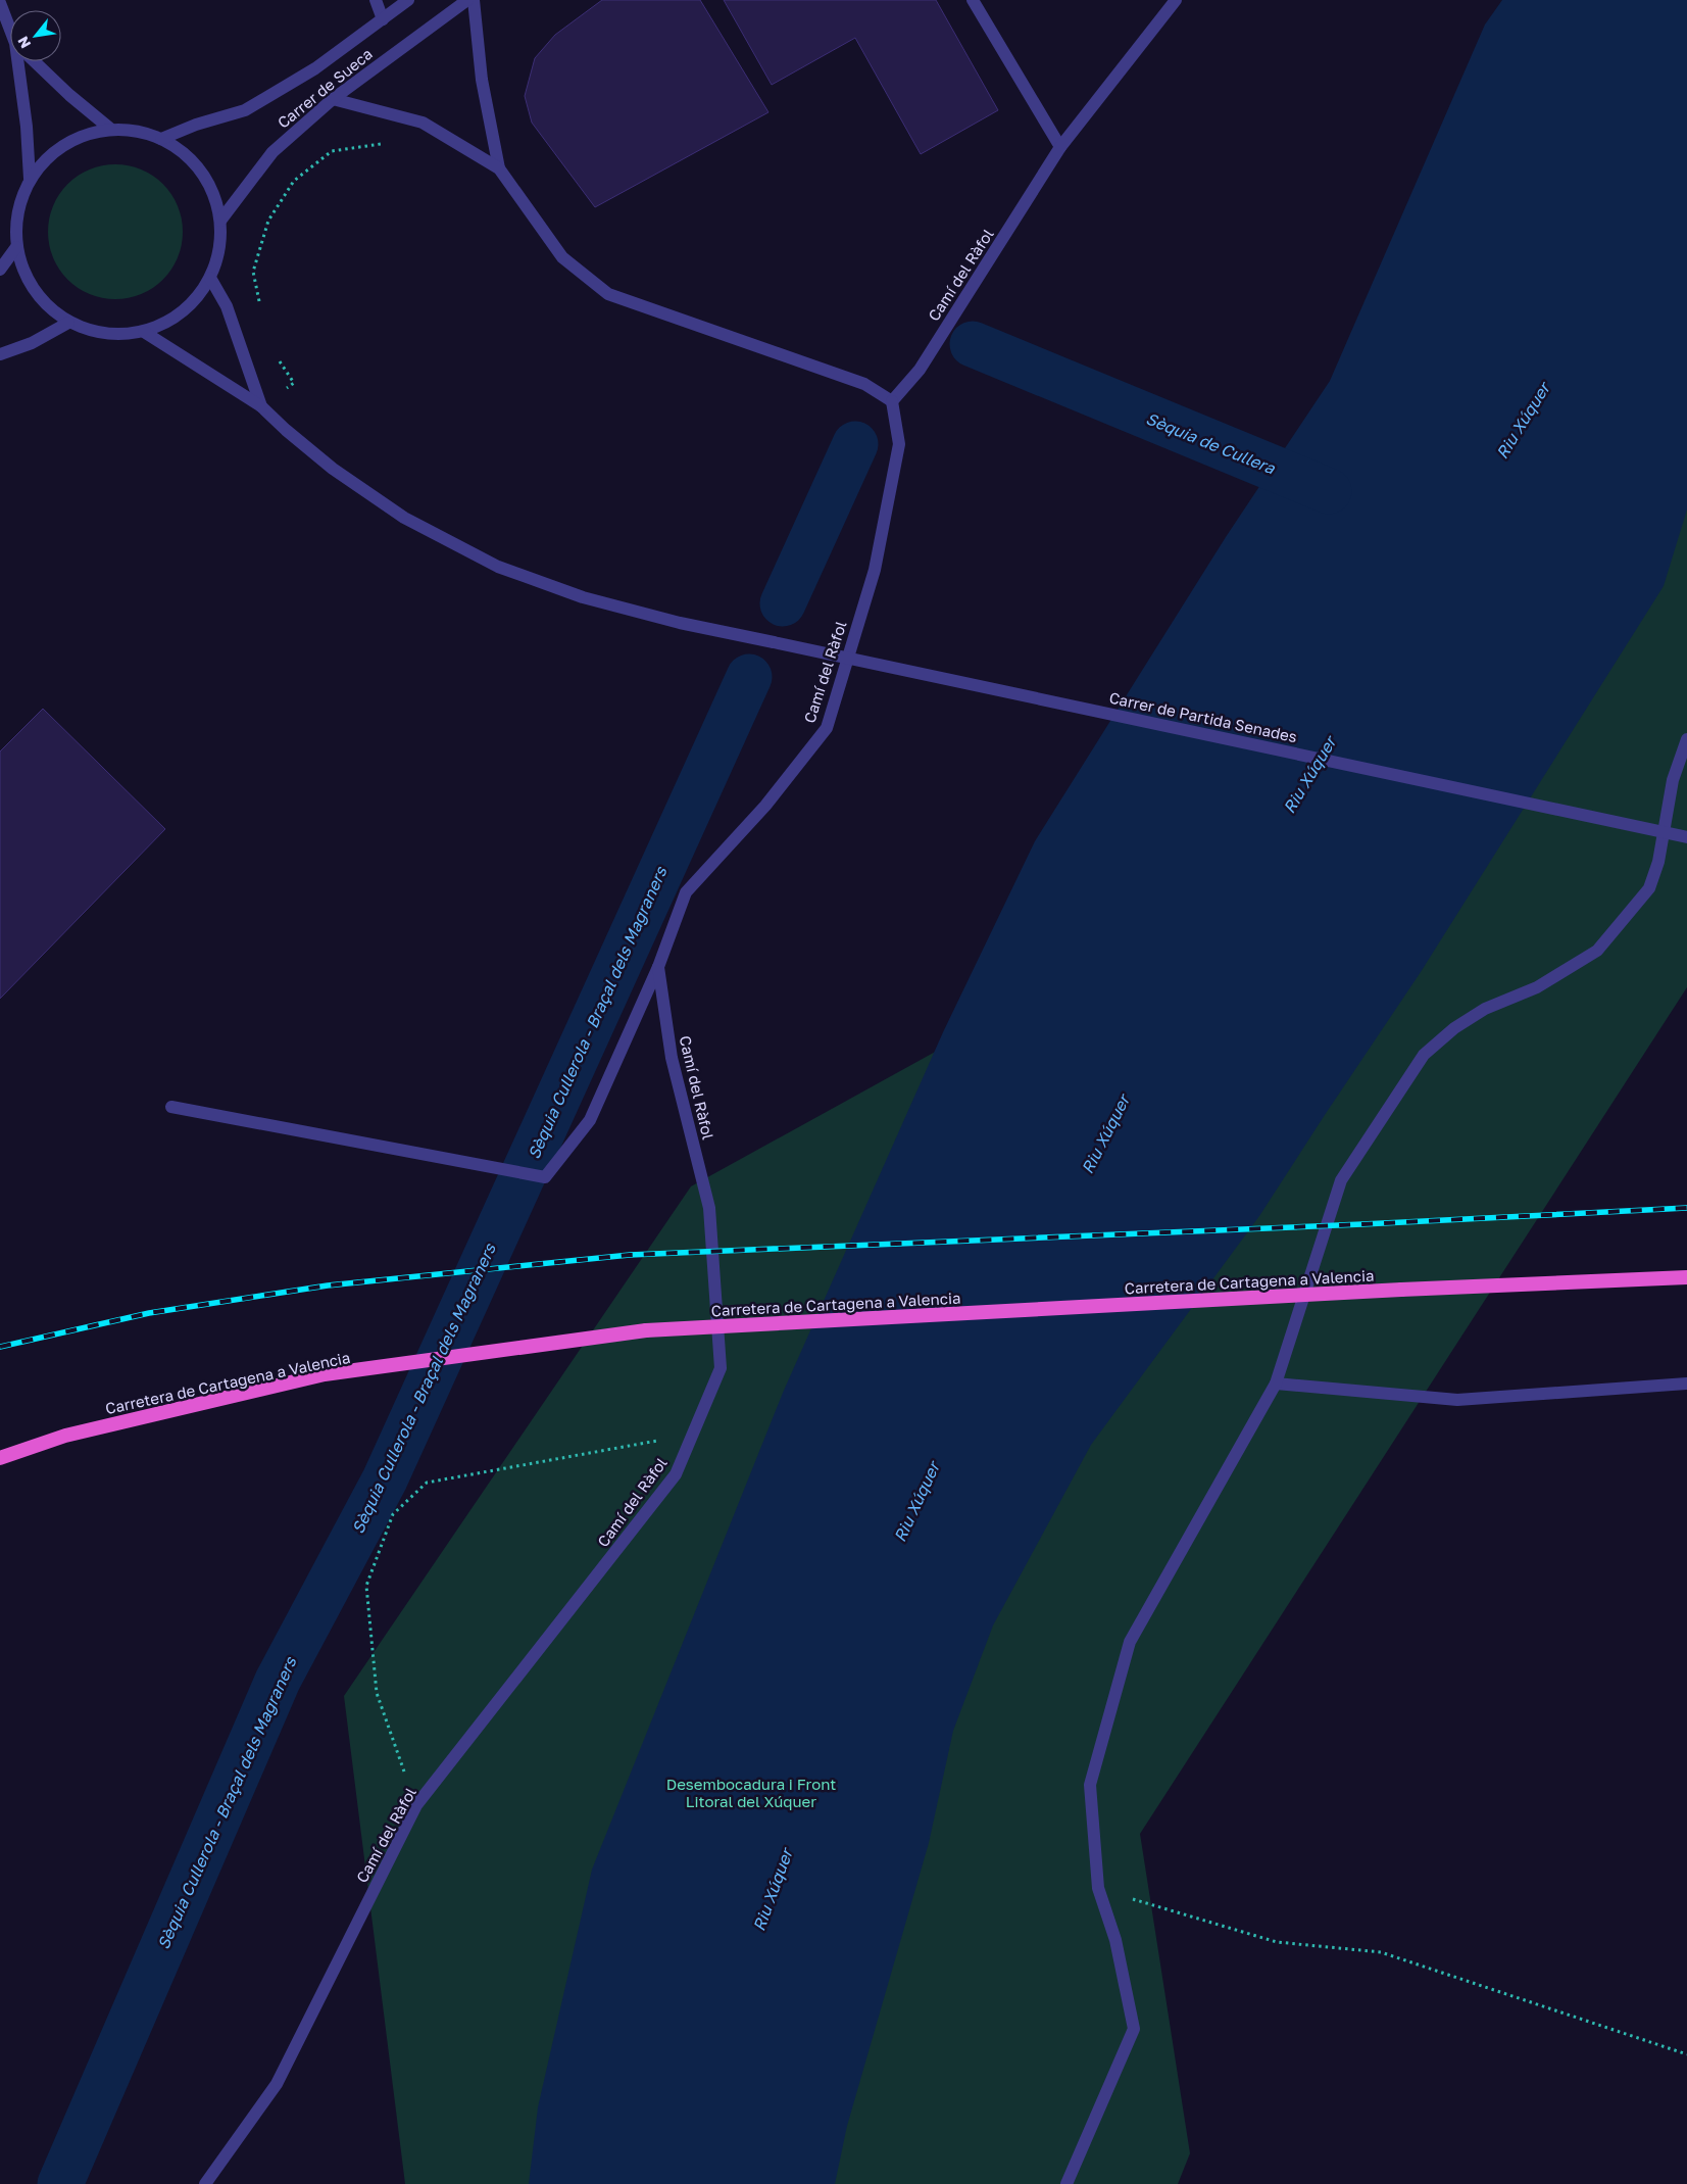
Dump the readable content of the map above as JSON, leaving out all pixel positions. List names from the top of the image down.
{
  "streets": {
    "highway": ["Carretera de Cartagena a Valencia"],
    "street": ["Carrer de Sueca", "Camí del Ràfol", "Carrer de Partida Senades"]
  },
  "water": ["Riu Xúquer", "Sèquia de Cullera", "Sèquia Cullerola - Braçal dels Magraners"],
  "parks": ["Desembocadura i Front Litoral del Xúquer"],
  "north": "bottom left"
}
